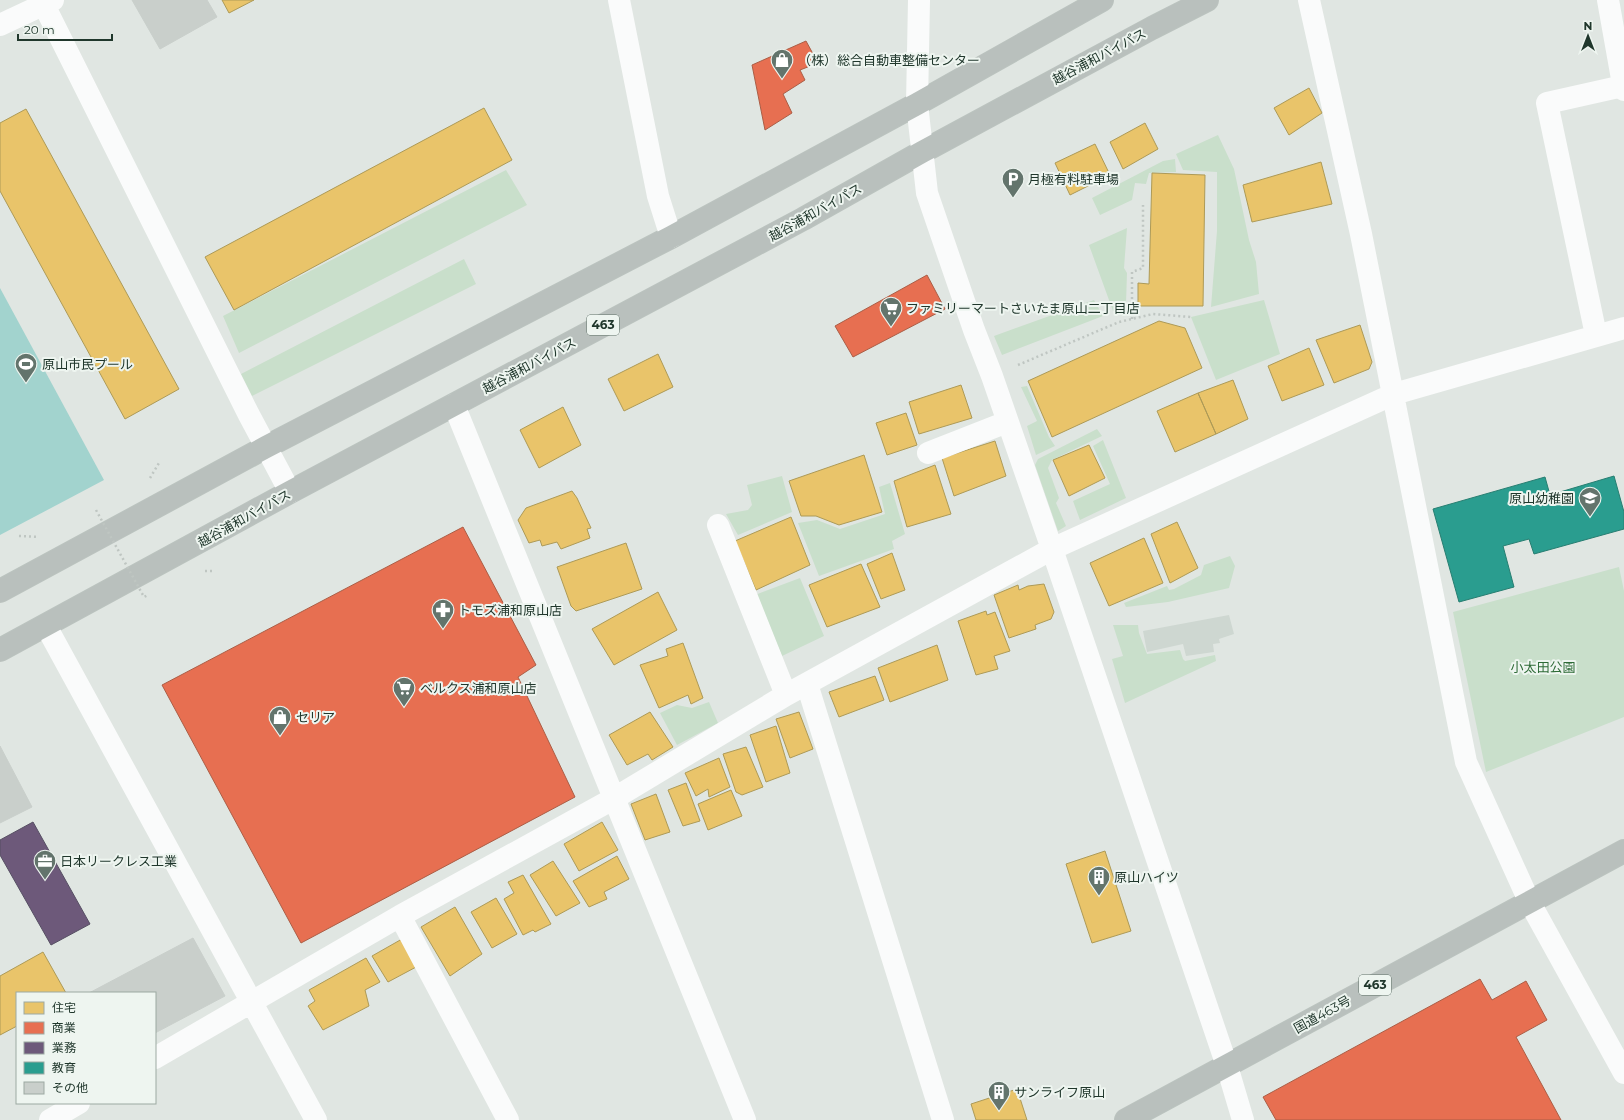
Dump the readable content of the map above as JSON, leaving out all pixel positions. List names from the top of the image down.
{
  "streets": {
    "highway": ["越谷浦和バイパス", "463", "国道463号"]
  },
  "parks": ["小太田公園"],
  "places": {
    "shop": ["（株）総合自動車整備センター", "セリア"],
    "parking": ["月極有料駐車場"],
    "supermarket": ["ファミリーマートさいたま原山二丁目店", "ベルクス浦和原山店"],
    "sports": ["原山市民プール"],
    "school or university": ["原山幼稚園"],
    "pharmacy": ["トモズ浦和原山店"],
    "office": ["日本リークレス工業"],
    "building": ["原山ハイツ", "サンライフ原山"]
  },
  "legend": [
    "住宅",
    "商業",
    "業務",
    "教育",
    "その他"
  ],
  "scale_bar": "20 m",
  "north": "top"
}
